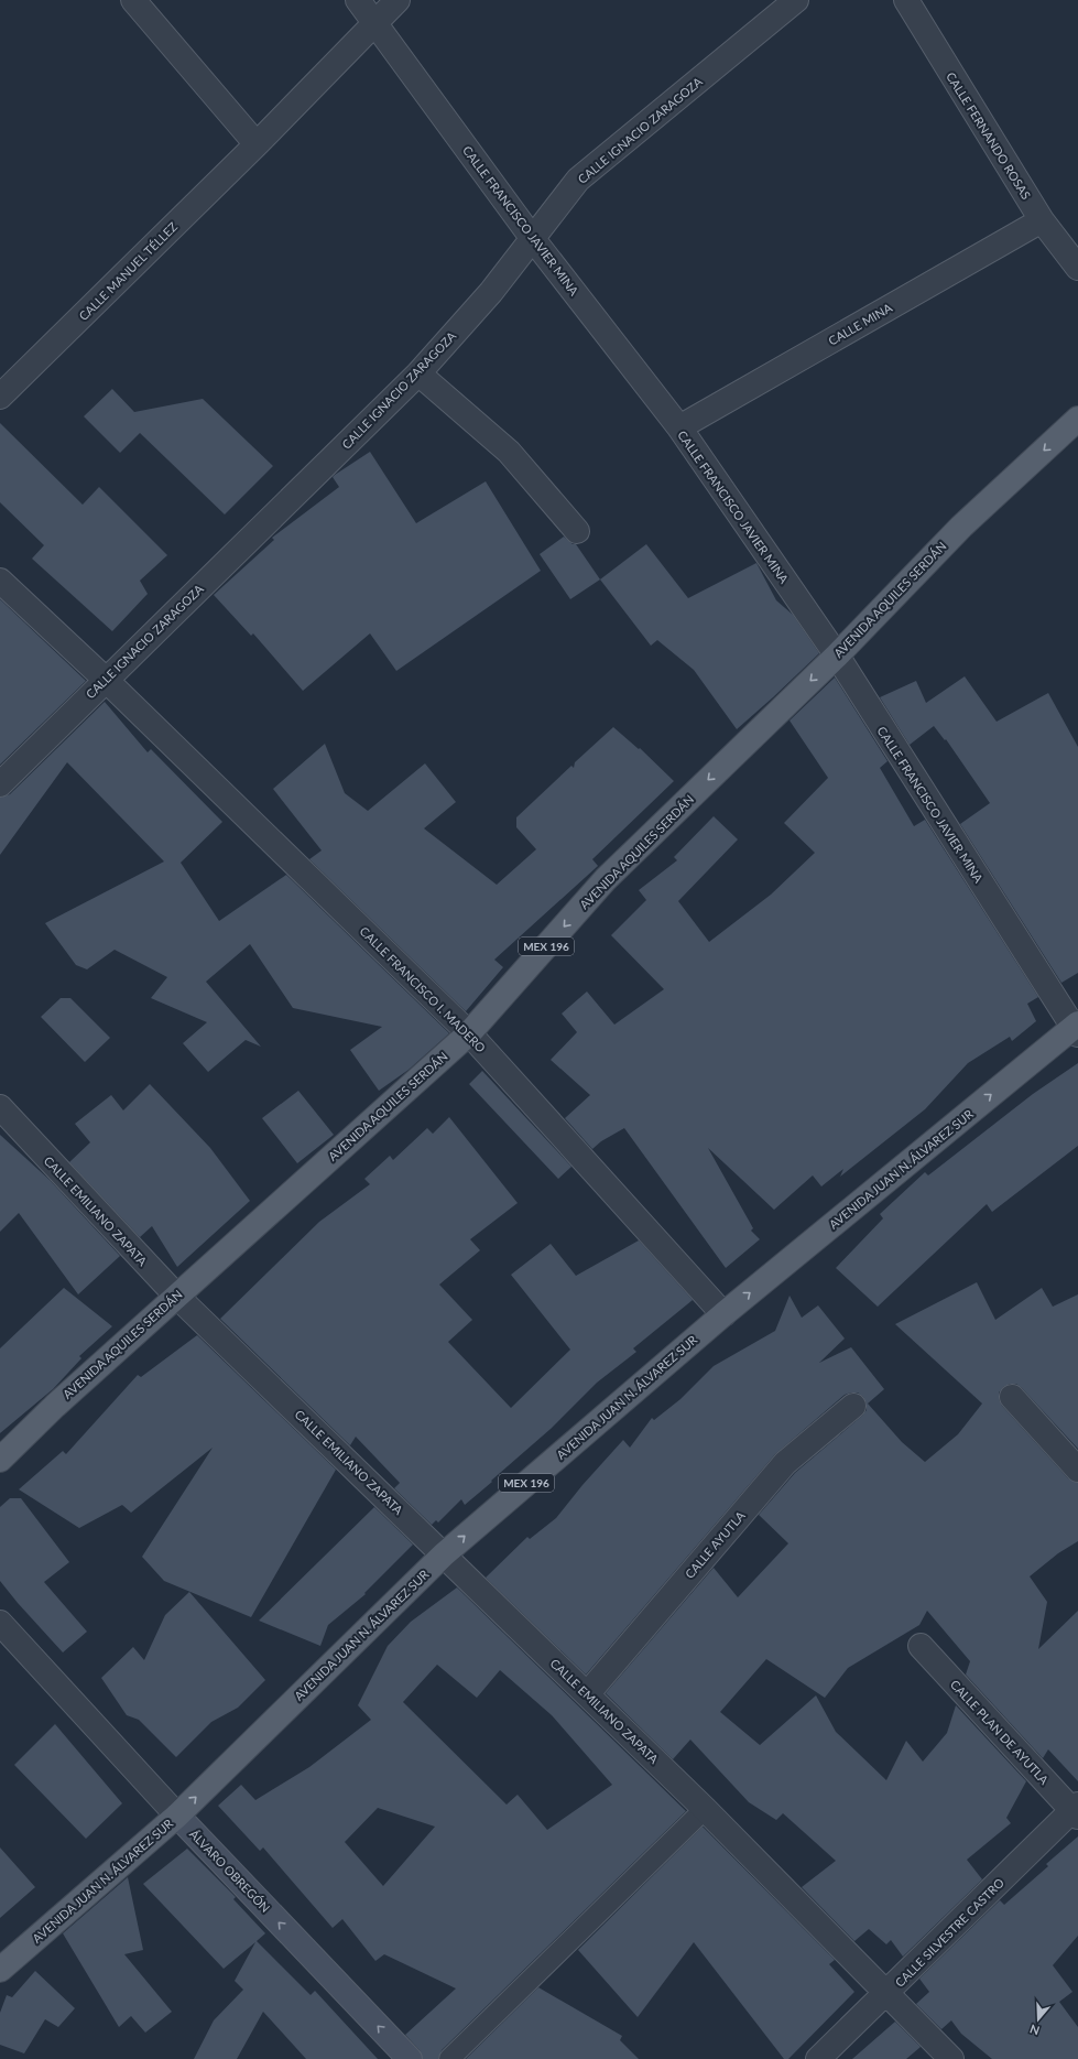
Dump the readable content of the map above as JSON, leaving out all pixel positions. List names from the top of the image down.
{
  "streets": {
    "main road": [
      "AVENIDA AQUILES SERDÁN",
      "MEX 196",
      "AVENIDA JUAN N. ÁLVAREZ SUR",
      "ÁLVARO OBREGÓN"
    ],
    "street": [
      "CALLE IGNACIO ZARAGOZA",
      "CALLE FERNANDO ROSAS",
      "CALLE FRANCISCO JAVIER MINA",
      "CALLE MANUEL TÉLLEZ",
      "CALLE MINA",
      "CALLE FRANCISCO I. MADERO",
      "CALLE EMILIANO ZAPATA",
      "CALLE AYUTLA",
      "CALLE PLAN DE AYUTLA",
      "CALLE SILVESTRE CASTRO"
    ]
  },
  "crossings": [
    ["CALLE IGNACIO ZARAGOZA", "CALLE FRANCISCO JAVIER MINA"],
    ["CALLE IGNACIO ZARAGOZA", "CALLE FRANCISCO I. MADERO"],
    ["CALLE FERNANDO ROSAS", "CALLE MINA"],
    ["CALLE FRANCISCO JAVIER MINA", "CALLE MANUEL TÉLLEZ"],
    ["CALLE FRANCISCO JAVIER MINA", "CALLE MINA"],
    ["CALLE FRANCISCO JAVIER MINA", "AVENIDA AQUILES SERDÁN"],
    ["CALLE FRANCISCO JAVIER MINA", "AVENIDA JUAN N. ÁLVAREZ SUR"],
    ["AVENIDA AQUILES SERDÁN", "CALLE FRANCISCO I. MADERO"],
    ["AVENIDA AQUILES SERDÁN", "CALLE EMILIANO ZAPATA"],
    ["CALLE FRANCISCO I. MADERO", "AVENIDA JUAN N. ÁLVAREZ SUR"],
    ["AVENIDA JUAN N. ÁLVAREZ SUR", "CALLE EMILIANO ZAPATA"],
    ["AVENIDA JUAN N. ÁLVAREZ SUR", "ÁLVARO OBREGÓN"],
    ["CALLE EMILIANO ZAPATA", "CALLE AYUTLA"],
    ["CALLE EMILIANO ZAPATA", "CALLE SILVESTRE CASTRO"],
    ["CALLE PLAN DE AYUTLA", "CALLE SILVESTRE CASTRO"]
  ],
  "one_way": ["AVENIDA AQUILES SERDÁN", "AVENIDA JUAN N. ÁLVAREZ SUR", "ÁLVARO OBREGÓN"],
  "north": "bottom"
}
